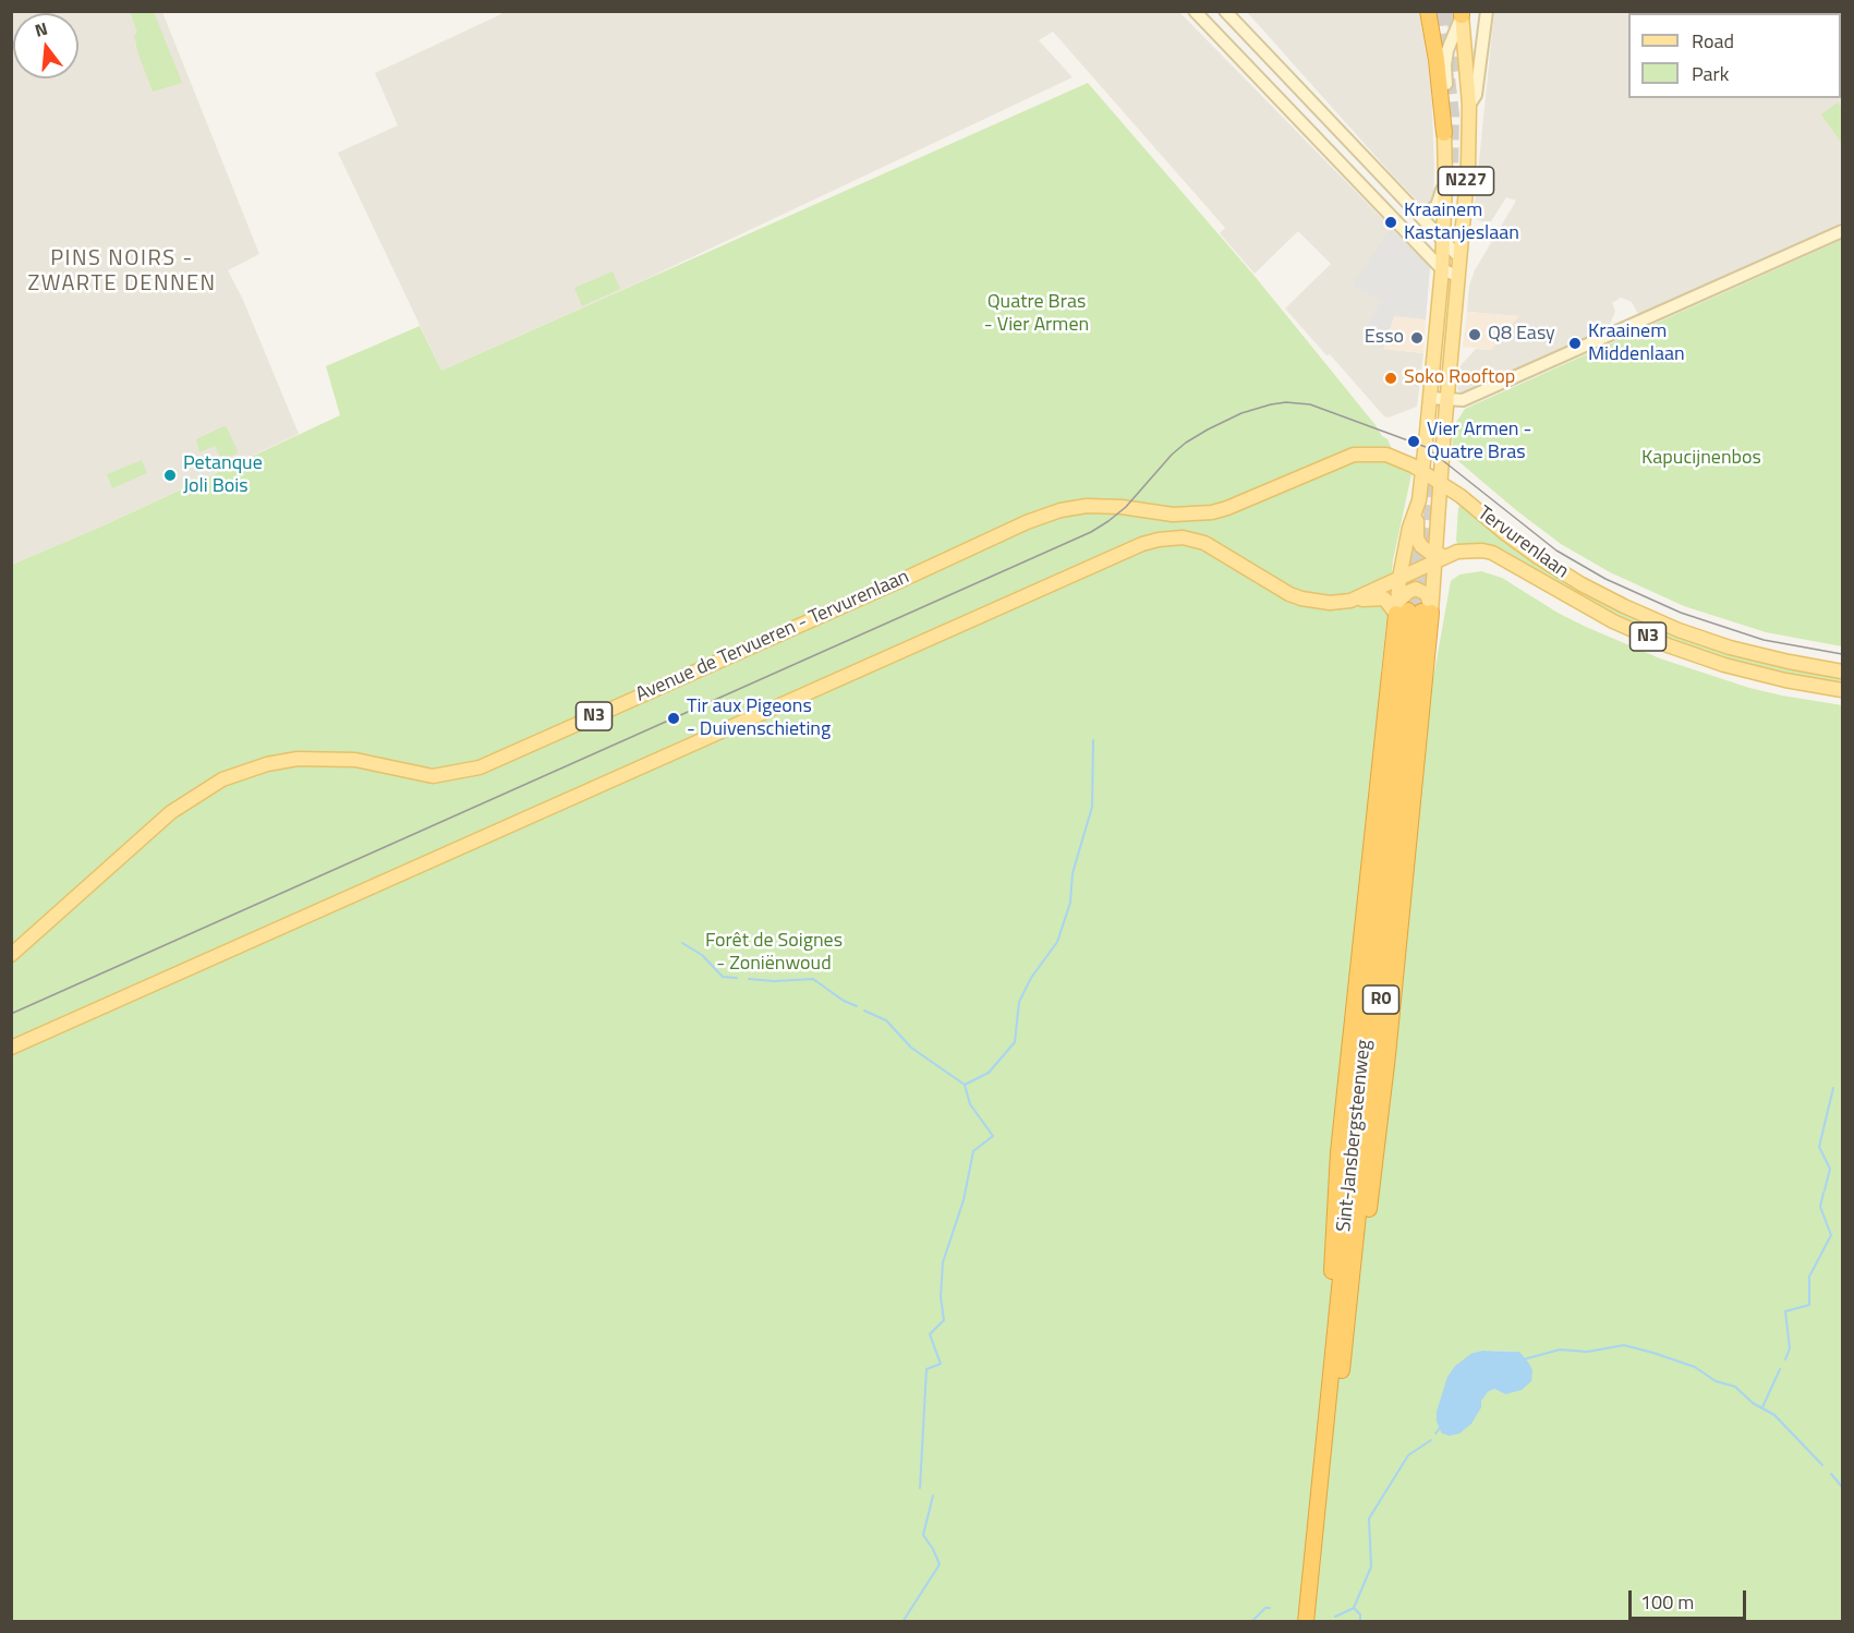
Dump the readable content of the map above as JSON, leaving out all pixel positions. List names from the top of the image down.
{
  "streets": {
    "highway": ["R0", "Sint-Jansbergsteenweg"],
    "main road": [
      "N227",
      "Tervurenlaan",
      "Avenue de Tervueren - Tervurenlaan",
      "N3"
    ]
  },
  "crossings": [
    ["N227", "Tervurenlaan"],
    ["Tervurenlaan", "Avenue de Tervueren - Tervurenlaan"]
  ],
  "districts": ["PINS NOIRS - ZWARTE DENNEN"],
  "parks": ["Quatre Bras - Vier Armen", "Kapucijnenbos", "Forêt de Soignes - Zoniënwoud"],
  "places": [
    "Kraainem Kastanjeslaan",
    "Q8 Easy",
    "Esso",
    "Kraainem Middenlaan",
    "Soko Rooftop",
    "Vier Armen - Quatre Bras",
    "Petanque Joli Bois",
    "Tir aux Pigeons - Duivenschieting"
  ],
  "legend": ["Road", "Park"],
  "scale_bar": "100 m",
  "north": "top"
}
